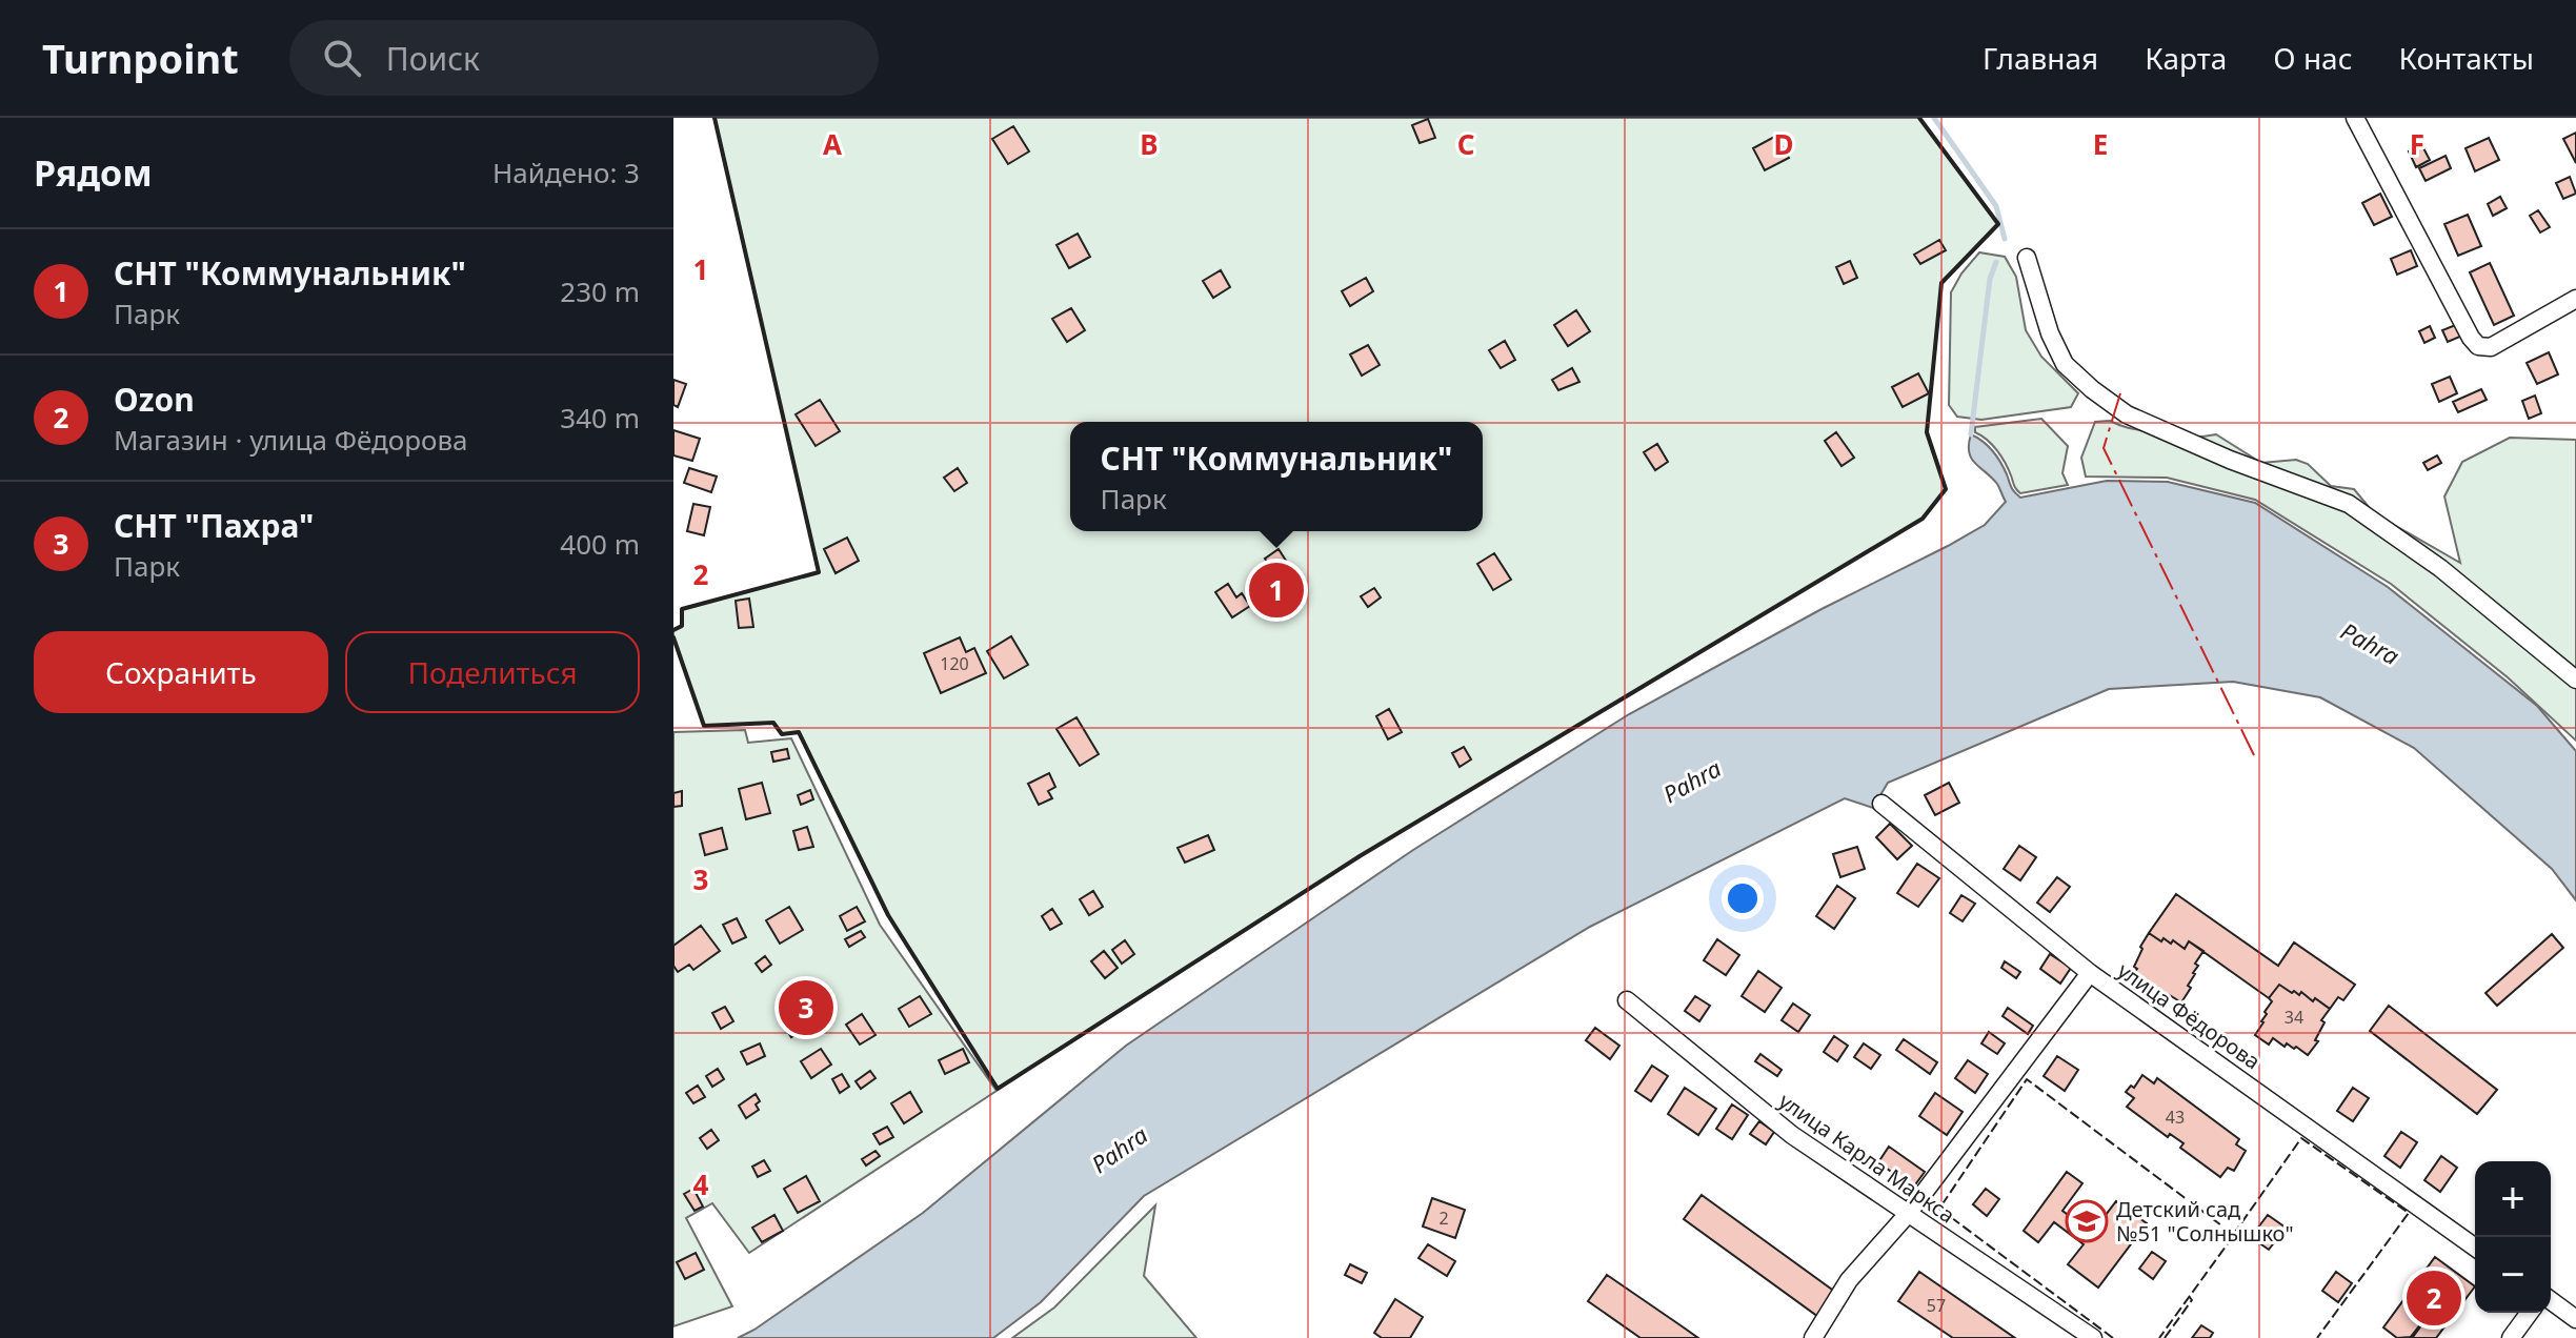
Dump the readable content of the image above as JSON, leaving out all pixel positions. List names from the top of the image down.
{
  "streets": {
    "street": ["улица Фёдорова", "улица Карла Маркса"]
  },
  "water": ["Pahra"],
  "places": {
    "school or university": ["Детский сад №51 \"Солнышко\""]
  },
  "house_numbers": [
    "120",
    "34",
    "43",
    "2",
    "57"
  ],
  "page": {
    "header": "Turnpoint",
    "search": "Поиск",
    "nav": [
      "Главная",
      "Карта",
      "О нас",
      "Контакты"
    ],
    "heading": ["Рядом", "Найдено: 3"],
    "list": [
      {
        "mark": "1",
        "name": "СНТ \"Коммунальник\"",
        "note": "Парк",
        "value": "230 m"
      },
      {
        "mark": "2",
        "name": "Ozon",
        "note": "Магазин · улица Фёдорова",
        "value": "340 m"
      },
      {
        "mark": "3",
        "name": "СНТ \"Пахра\"",
        "note": "Парк",
        "value": "400 m"
      }
    ],
    "popup": ["СНТ \"Коммунальник\"", "Парк"],
    "pins": ["1", "3", "2"],
    "buttons": ["Сохранить", "Поделиться"],
    "map_buttons": ["+", "−"]
  },
  "grid": {
    "columns": [
      "A",
      "B",
      "C",
      "D",
      "E",
      "F"
    ],
    "rows": [
      "1",
      "2",
      "3",
      "4"
    ]
  }
}
